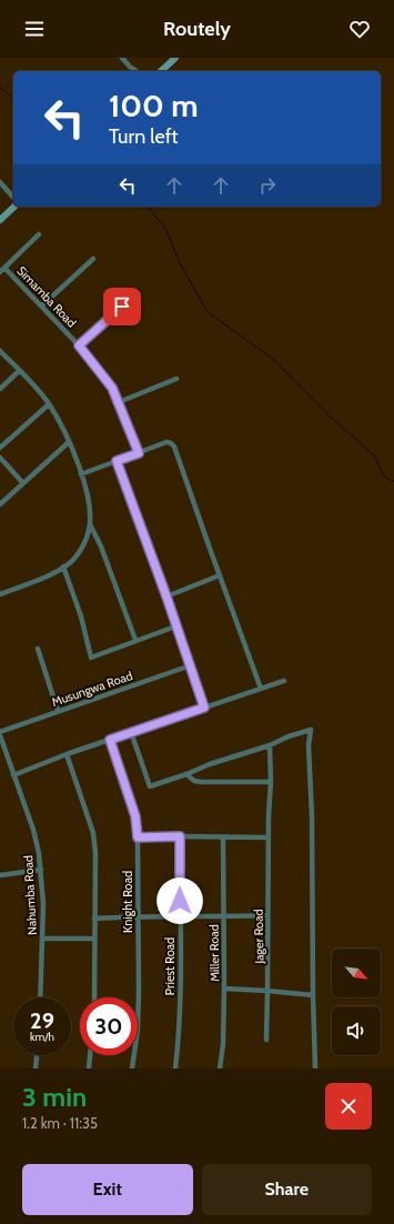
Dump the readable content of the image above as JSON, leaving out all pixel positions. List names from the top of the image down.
{
  "streets": {
    "street": [
      "Simamba Road",
      "Musungwa Road",
      "Nahumba Road",
      "Knight Road",
      "Jager Road",
      "Miller Road",
      "Priest Road"
    ]
  },
  "north": "bottom right",
  "page": {
    "header": "Routely",
    "turn": ["100 m", "Turn left"],
    "speed": "29 km/h",
    "limit": "30",
    "heading": ["3 min", "1.2 km · 11:35"],
    "buttons": ["Exit", "Share"]
  }
}
